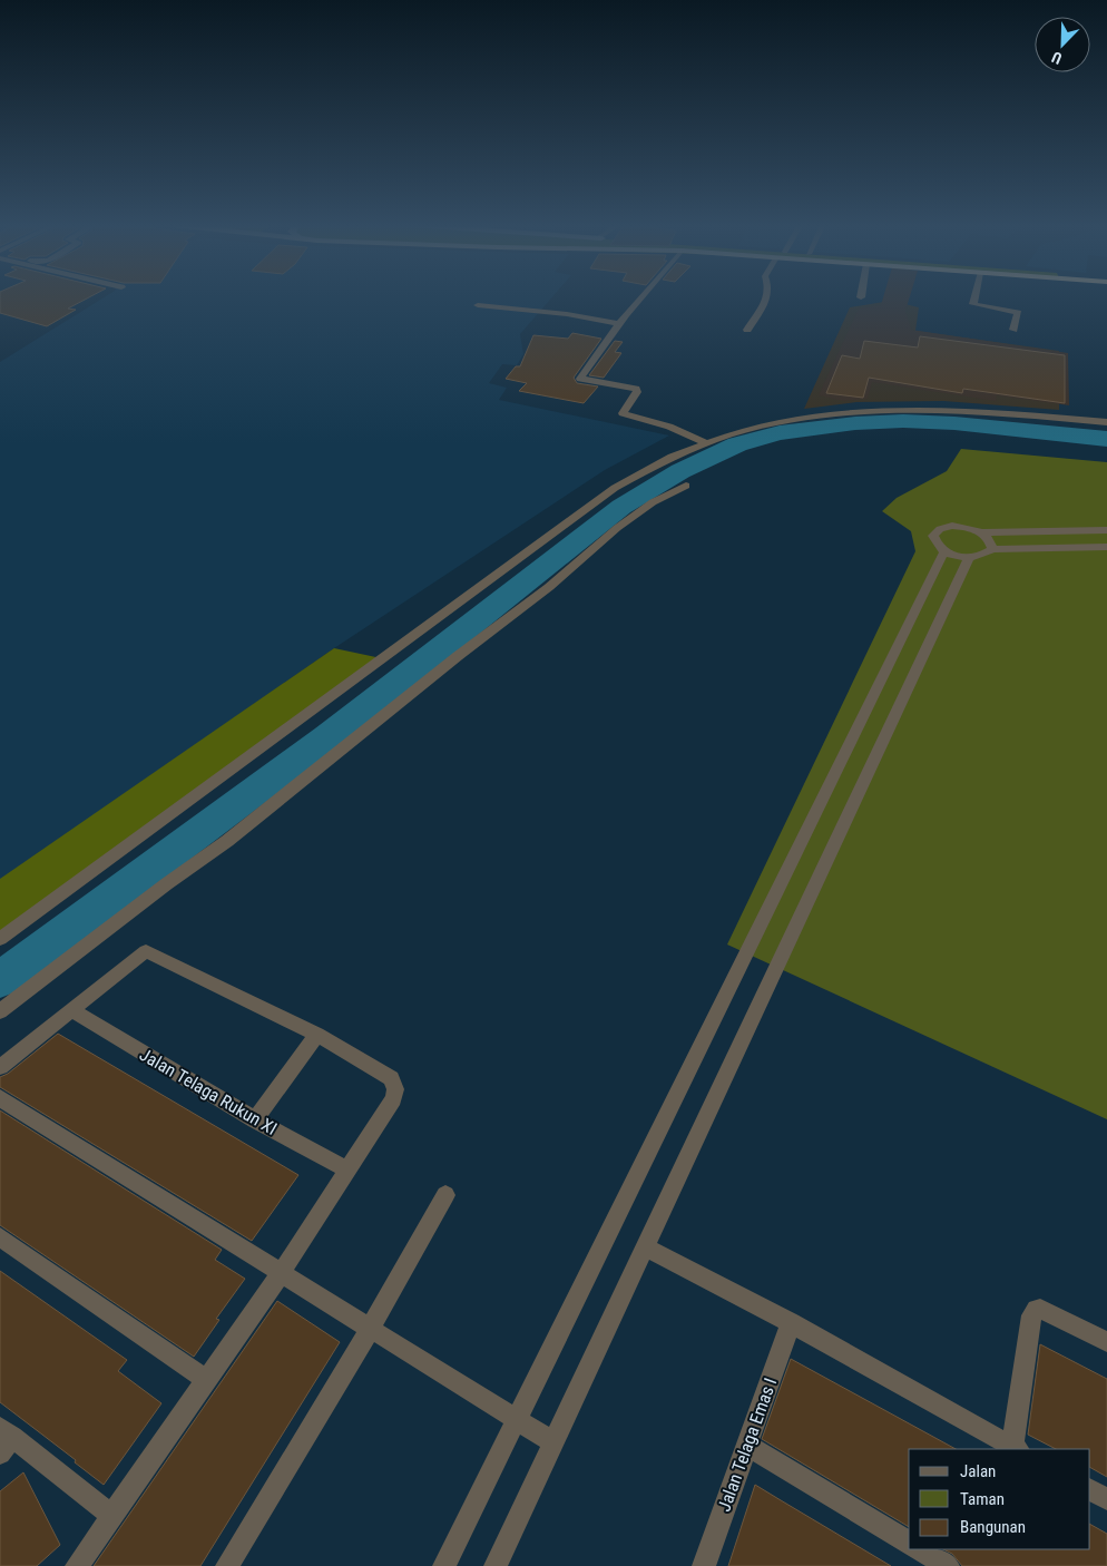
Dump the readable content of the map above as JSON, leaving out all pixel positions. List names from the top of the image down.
{
  "streets": {
    "street": ["Jalan Telaga Rukun XI", "Jalan Telaga Emas I"]
  },
  "legend": ["Jalan", "Taman", "Bangunan"],
  "north": "bottom left"
}
